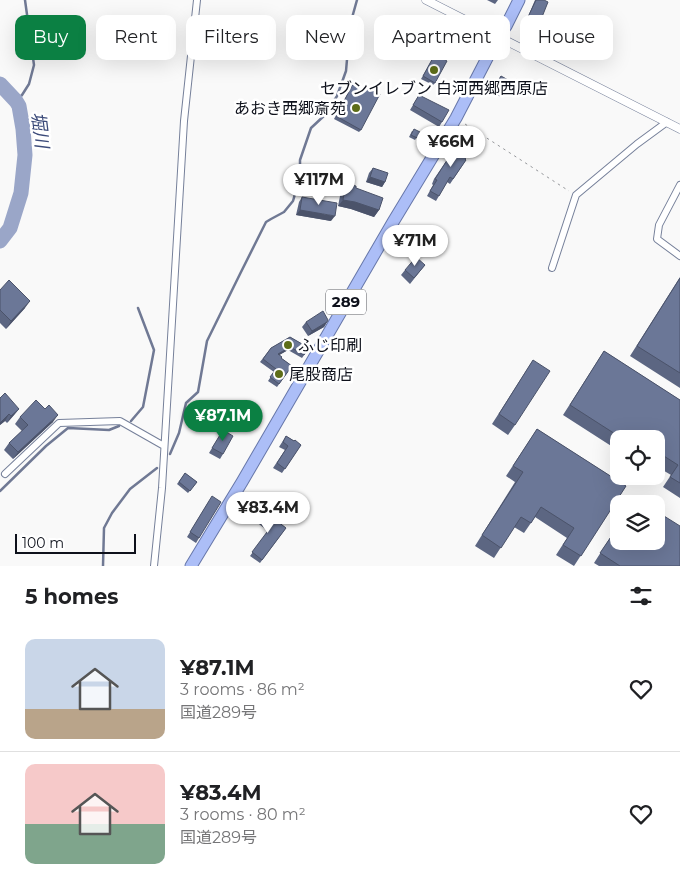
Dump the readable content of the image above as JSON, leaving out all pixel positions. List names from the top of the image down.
{
  "streets": {
    "highway": ["289"]
  },
  "water": ["堀川"],
  "places": [
    "セブンイレブン 白河西郷西原店",
    "あおき西郷斎苑",
    "ふじ印刷",
    "尾股商店"
  ],
  "scale_bar": "100 m",
  "page": {
    "chip": [
      "Buy",
      "Rent",
      "Filters",
      "New",
      "Apartment",
      "House"
    ],
    "price": [
      "¥66M",
      "¥117M",
      "¥71M",
      "¥87.1M",
      "¥83.4M"
    ],
    "scale": "100 m",
    "heading": "5 homes",
    "list": [
      {
        "name": "¥87.1M",
        "note": "3 rooms · 86 m² · 国道289号"
      },
      {
        "name": "¥83.4M",
        "note": "3 rooms · 80 m² · 国道289号"
      }
    ]
  }
}
